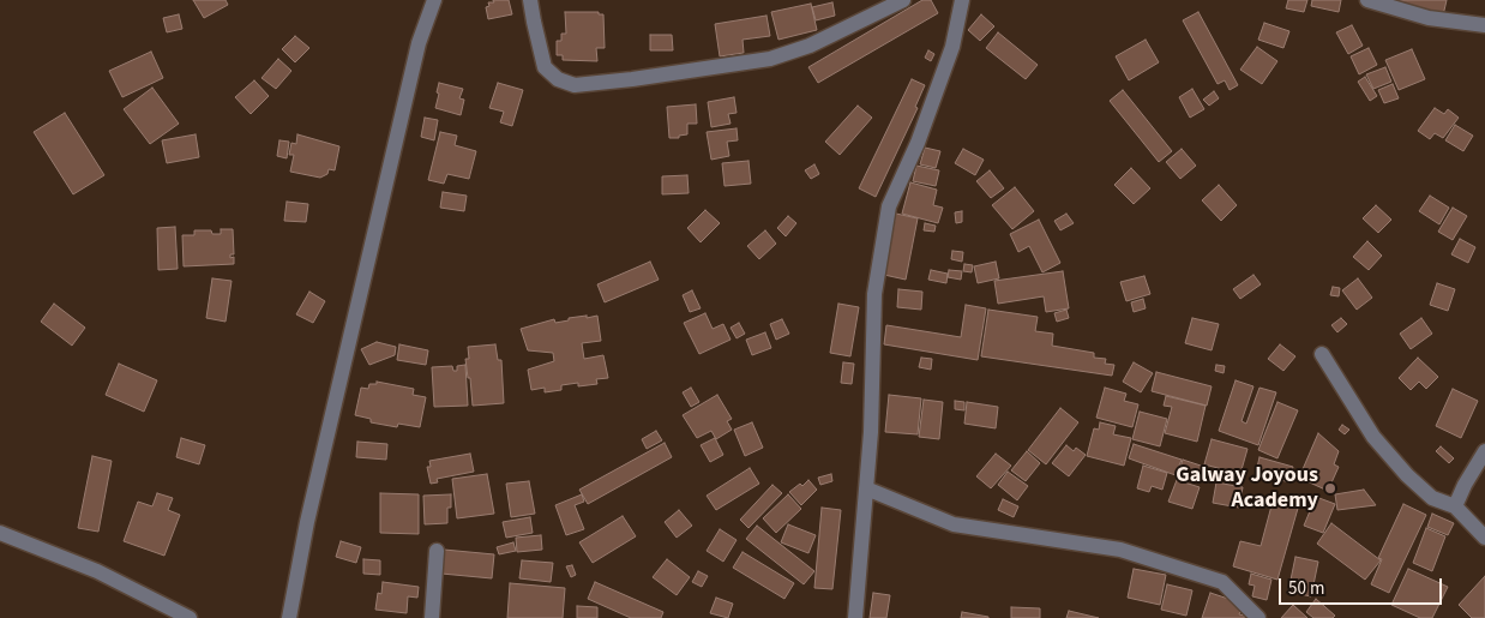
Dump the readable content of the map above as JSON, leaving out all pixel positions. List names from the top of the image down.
{
  "places": ["Galway Joyous Academy"],
  "scale_bar": "50 m"
}
